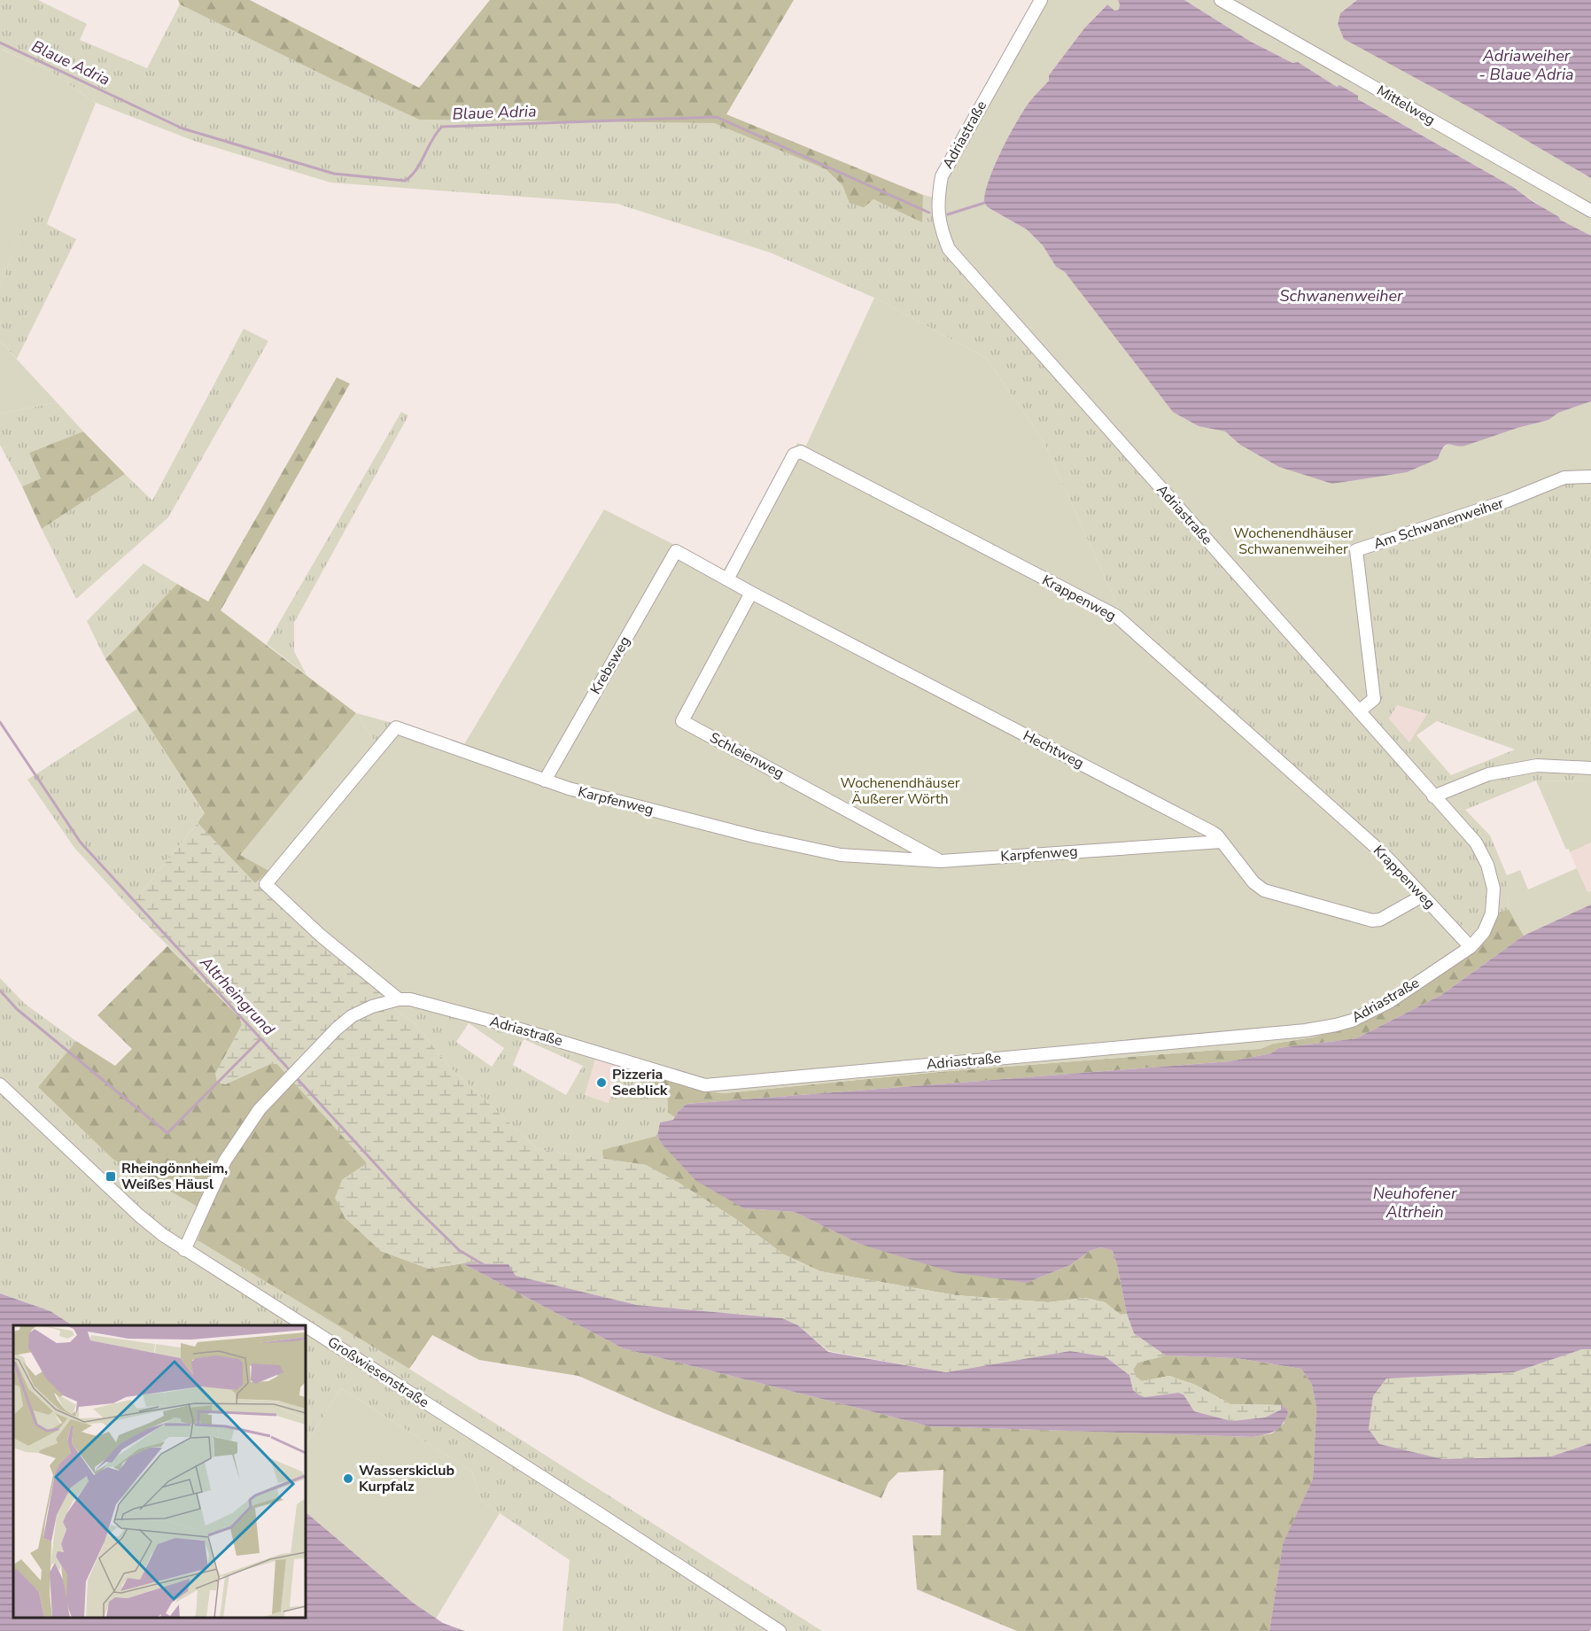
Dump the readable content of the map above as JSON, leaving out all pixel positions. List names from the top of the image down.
{
  "streets": {
    "street": [
      "Mittelweg",
      "Adriastraße",
      "Am Schwanenweiher",
      "Krappenweg",
      "Krebsweg",
      "Hechtweg",
      "Schleienweg",
      "Karpfenweg",
      "Großwiesenstraße"
    ]
  },
  "crossings": [
    ["Adriastraße", "Am Schwanenweiher"],
    ["Adriastraße", "Krappenweg"],
    ["Adriastraße", "Karpfenweg"],
    ["Adriastraße", "Großwiesenstraße"],
    ["Krappenweg", "Hechtweg"],
    ["Krebsweg", "Hechtweg"],
    ["Krebsweg", "Karpfenweg"],
    ["Hechtweg", "Schleienweg"],
    ["Hechtweg", "Karpfenweg"],
    ["Schleienweg", "Karpfenweg"]
  ],
  "water": [
    "Adriaweiher - Blaue Adria",
    "Blaue Adria",
    "Schwanenweiher",
    "Altrheingrund",
    "Neuhofener Altrhein"
  ],
  "parks": ["Wochenendhäuser Schwanenweiher", "Wochenendhäuser Äußerer Wörth"],
  "places": {
    "other": ["Pizzeria Seeblick", "Wasserskiclub Kurpfalz"],
    "transit": ["Rheingönnheim, Weißes Häusl"]
  }
}
